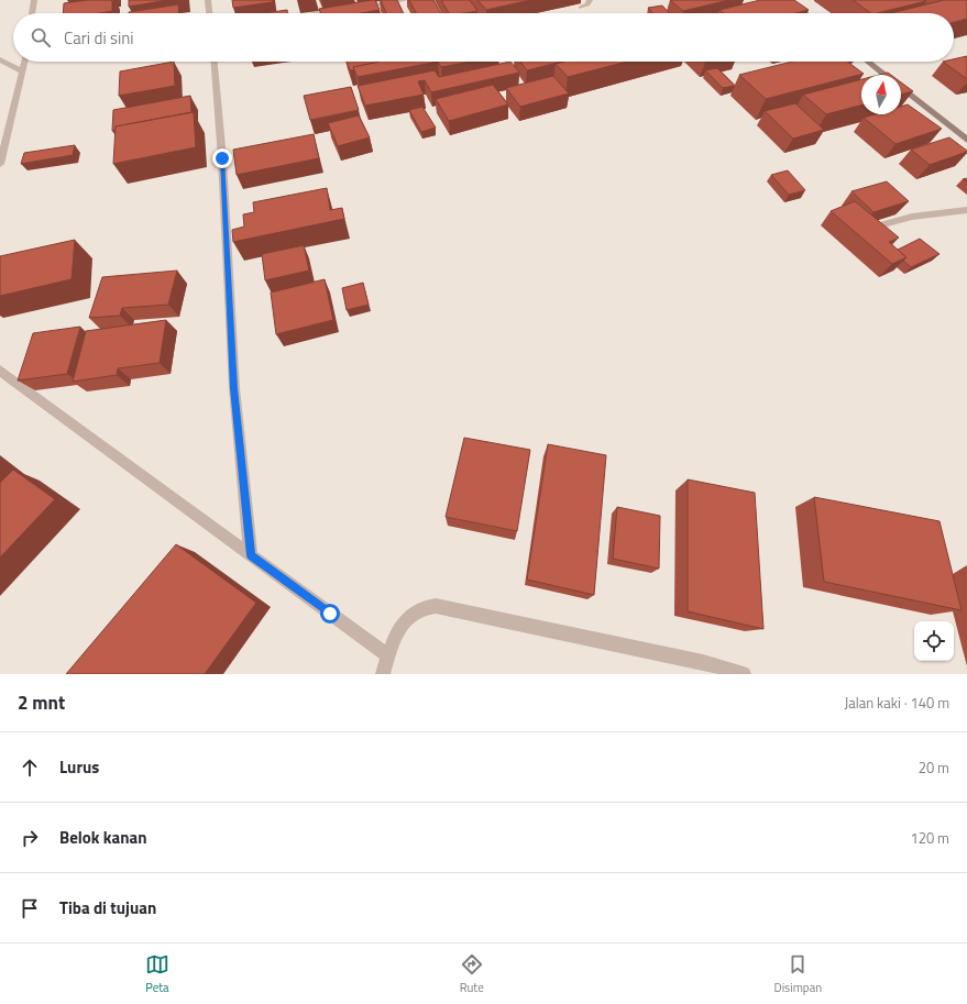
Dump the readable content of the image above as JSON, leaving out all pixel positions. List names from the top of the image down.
{
  "north": "top",
  "page": {
    "search": "Cari di sini",
    "heading": ["2 mnt", "Jalan kaki · 140 m"],
    "list": [
      ["Lurus", "20 m"],
      ["Belok kanan", "120 m"],
      "Tiba di tujuan"
    ],
    "nav": ["Peta", "Rute", "Disimpan"]
  }
}
